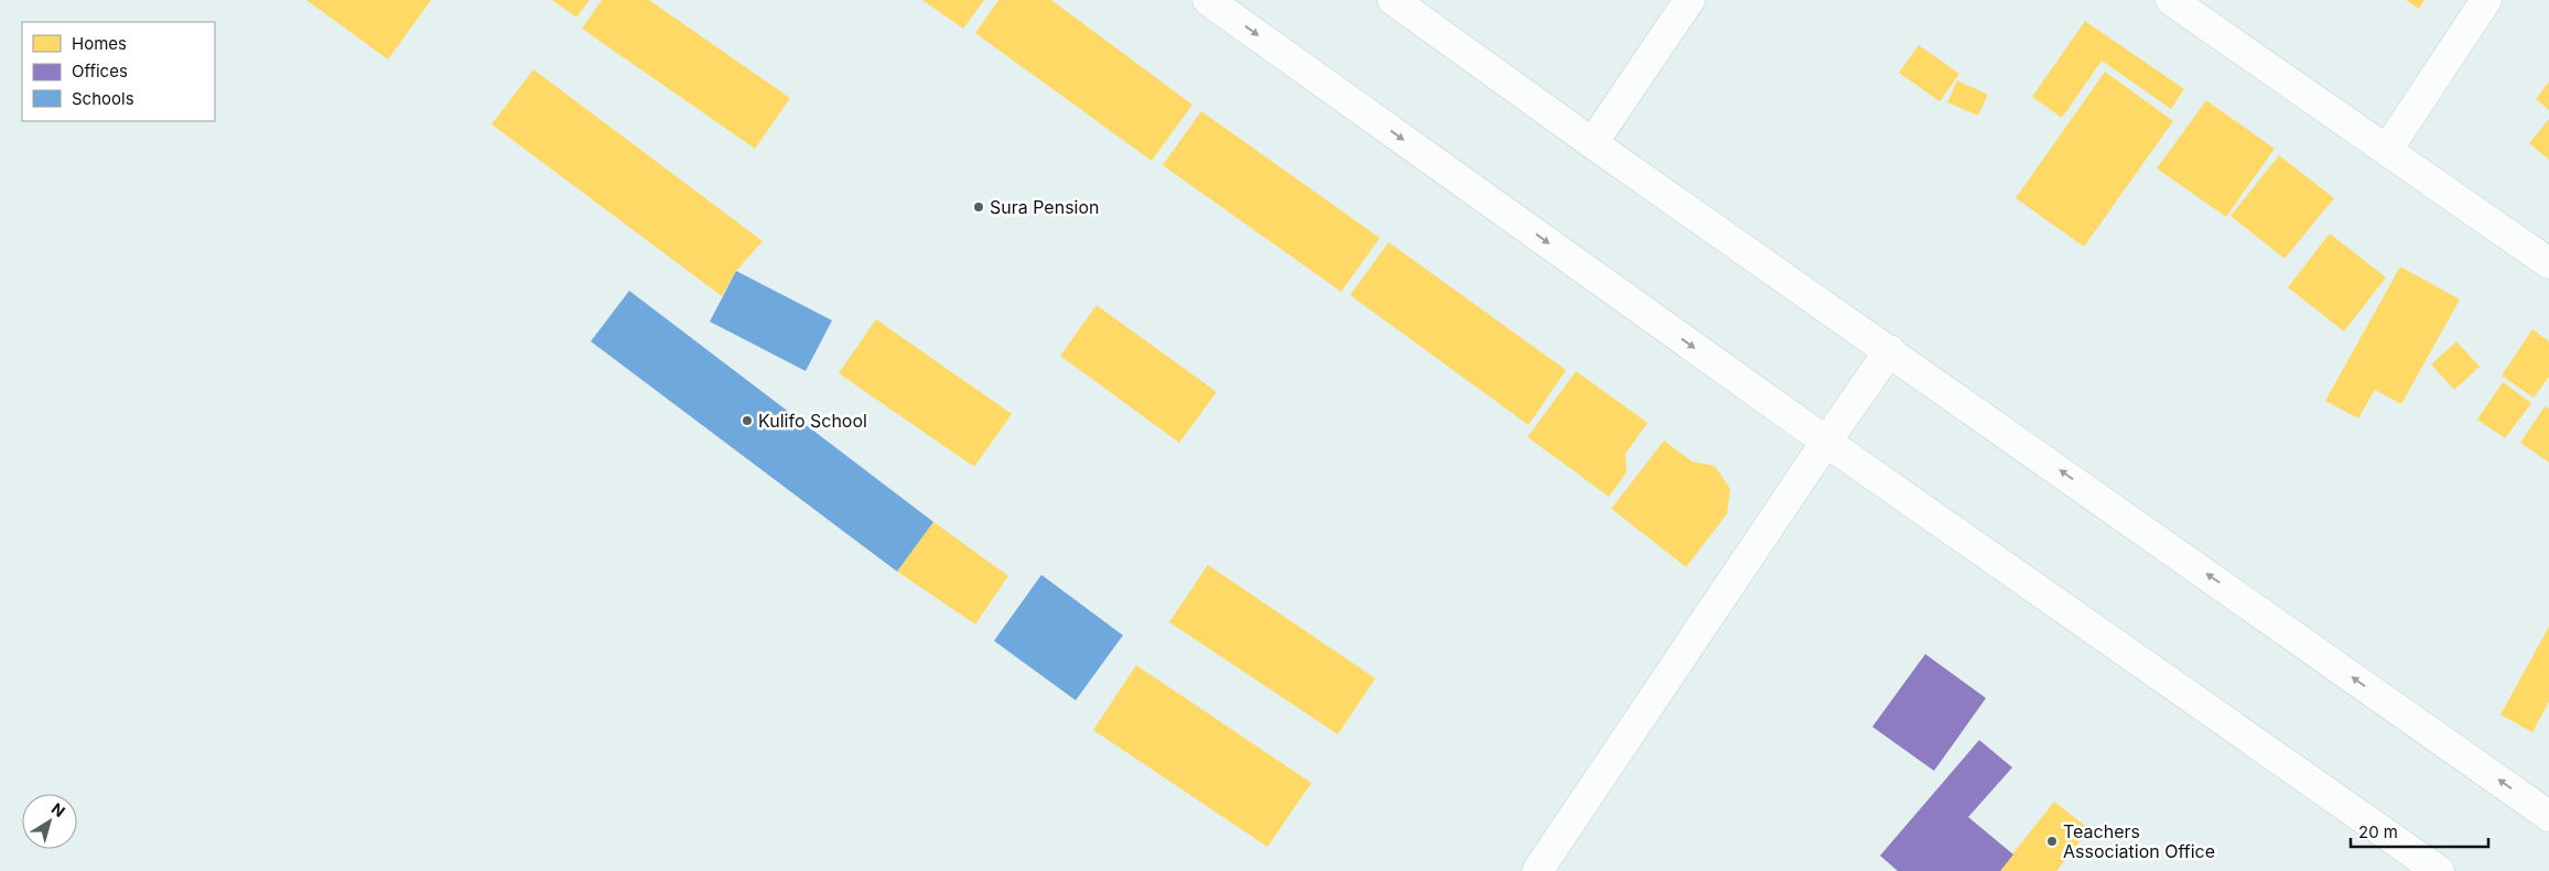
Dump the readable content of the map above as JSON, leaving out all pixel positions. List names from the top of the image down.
{
  "places": ["Sura Pension", "Kulifo School", "Teachers Association Office"],
  "legend": ["Homes", "Offices", "Schools"],
  "scale_bar": "20 m",
  "north": "top right"
}
